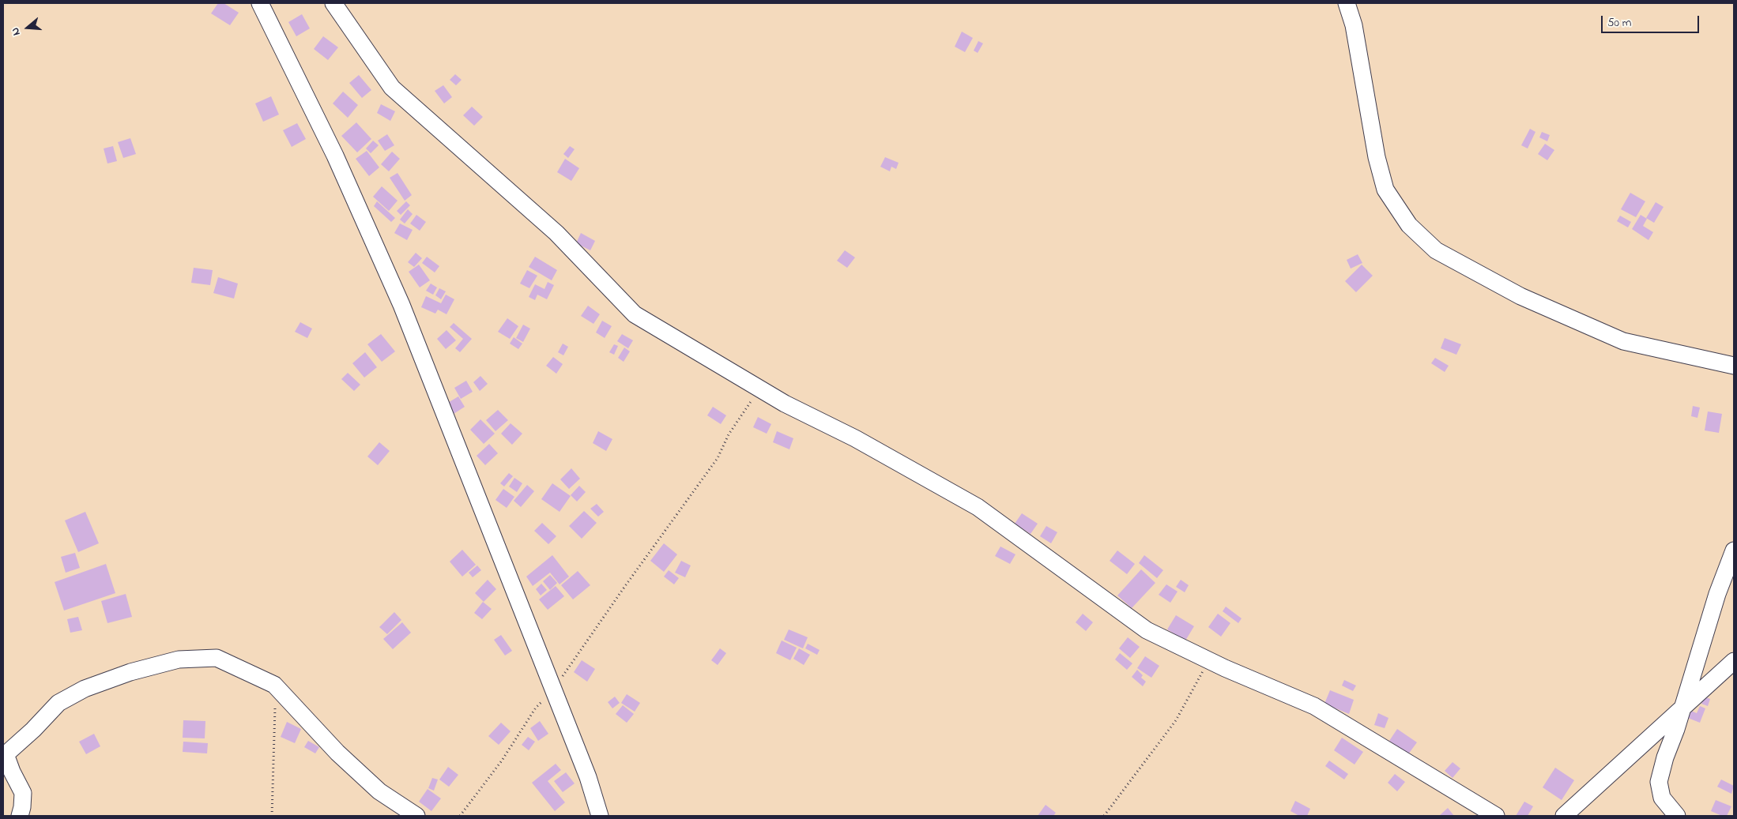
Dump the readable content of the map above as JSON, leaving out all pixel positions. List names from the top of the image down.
{
  "scale_bar": "50 m",
  "north": "left"
}
